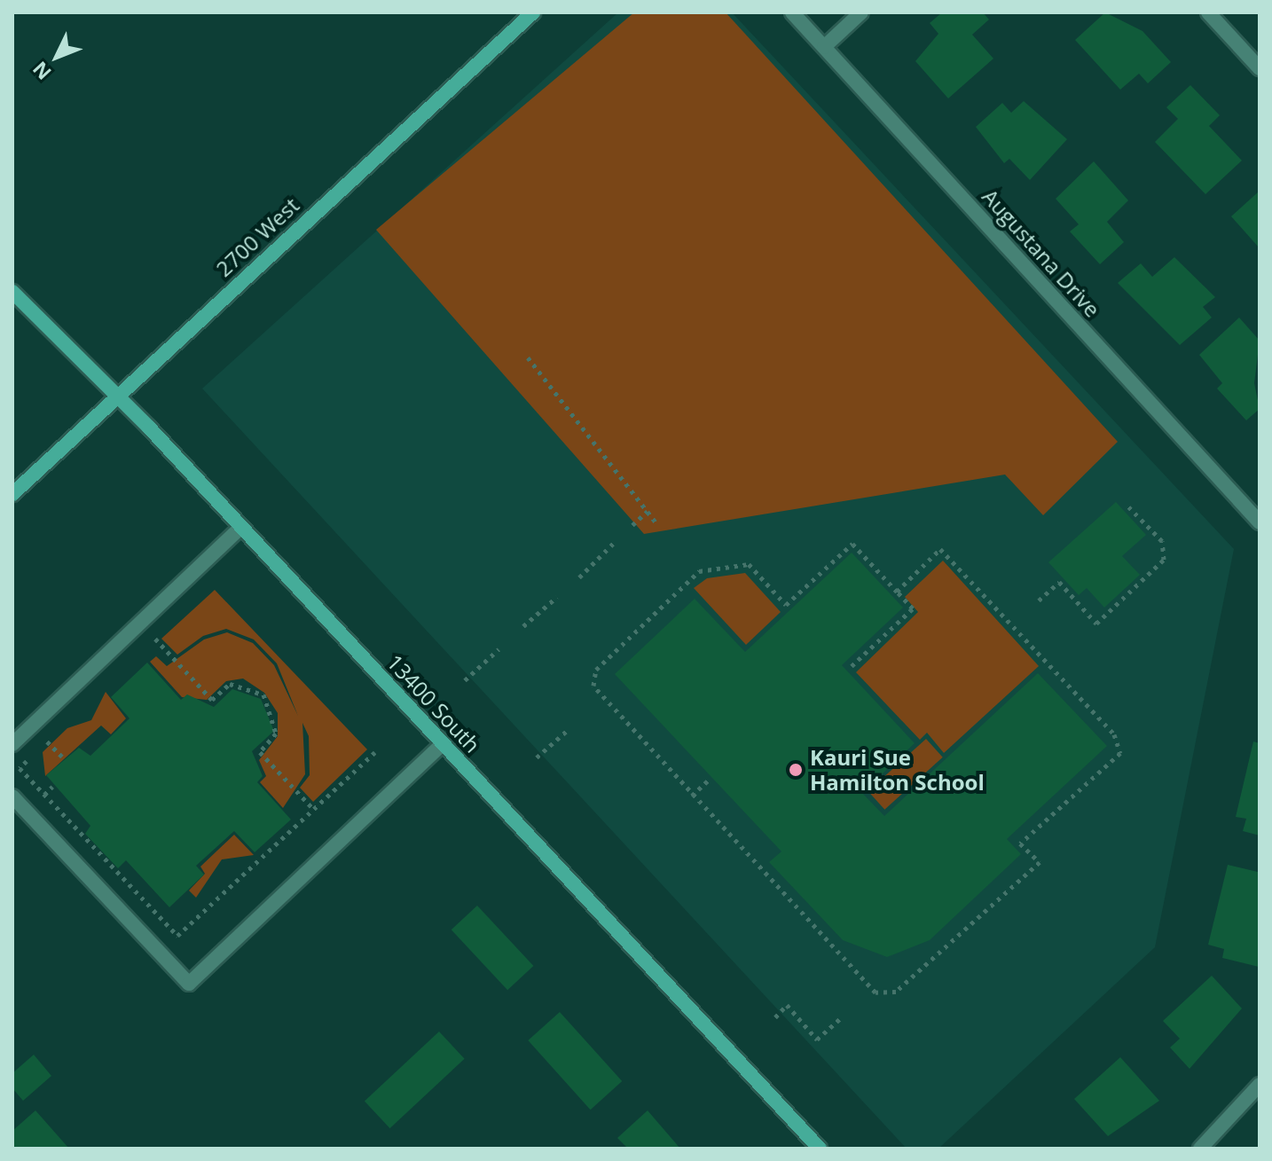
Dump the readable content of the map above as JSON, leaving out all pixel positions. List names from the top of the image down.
{
  "streets": {
    "main road": ["2700 West", "13400 South"],
    "street": ["Augustana Drive"]
  },
  "crossings": [
    ["2700 West", "13400 South"]
  ],
  "places": ["Kauri Sue Hamilton School"],
  "north": "bottom left"
}
